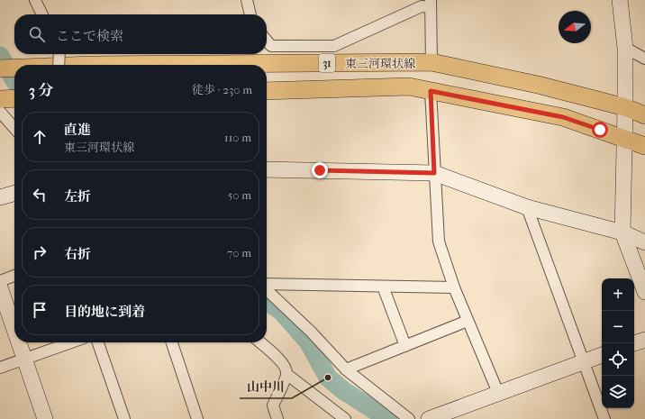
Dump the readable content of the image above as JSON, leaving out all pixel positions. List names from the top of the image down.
{
  "streets": {
    "main road": ["31", "東三河環状線"]
  },
  "places": ["山中川"],
  "north": "left",
  "page": {
    "search": "ここで検索",
    "heading": ["3 分", "徒歩 · 230 m"],
    "list": [
      ["直進", "東三河環状線", "110 m"],
      ["左折", "50 m"],
      ["右折", "70 m"],
      "目的地に到着"
    ],
    "map_buttons": ["+", "−"]
  }
}
